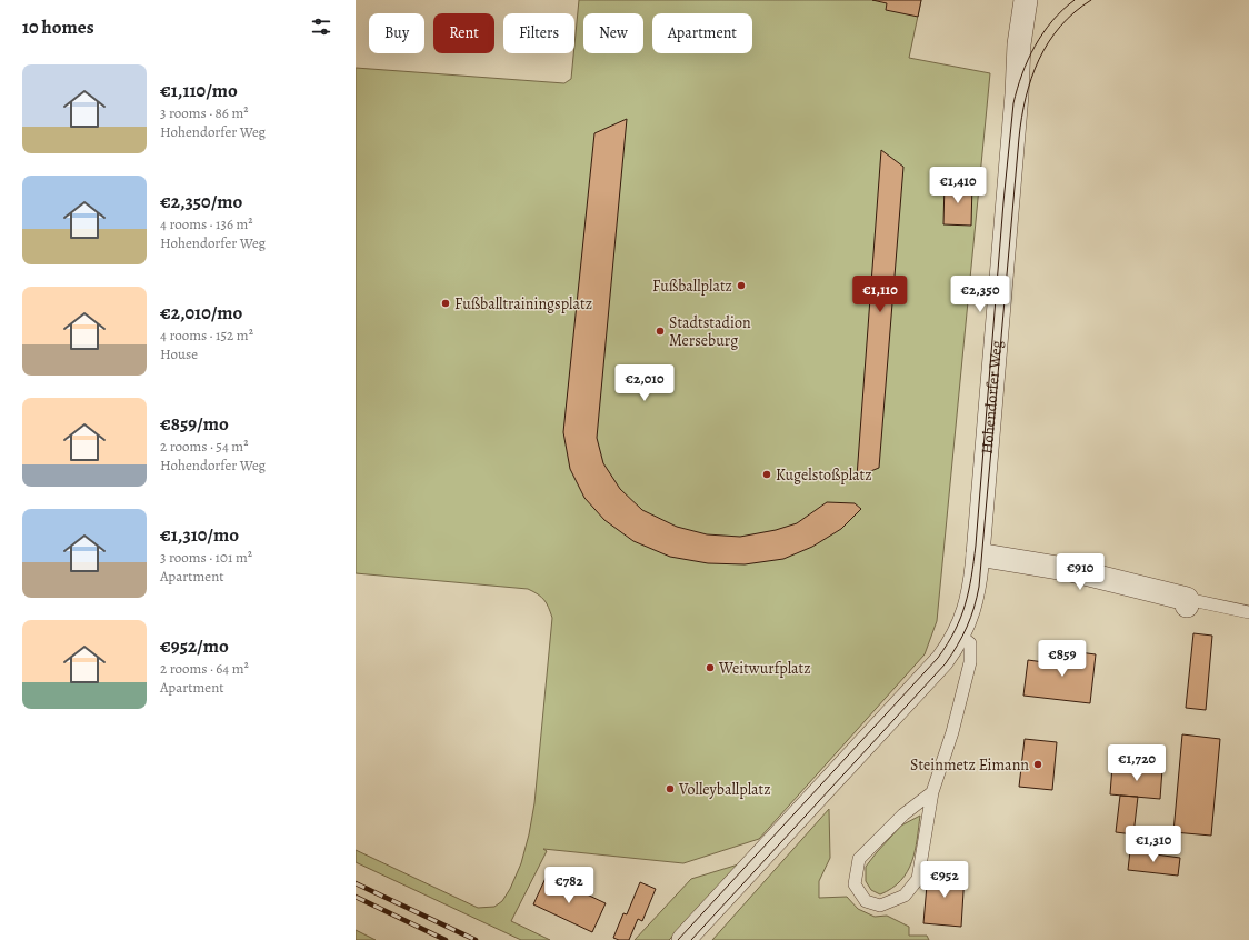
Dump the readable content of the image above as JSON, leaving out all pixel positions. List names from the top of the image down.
{
  "streets": {
    "street": ["Hohendorfer Weg"]
  },
  "places": [
    "Fußballplatz",
    "Fußballtrainingsplatz",
    "Stadtstadion Merseburg",
    "Kugelstoßplatz",
    "Weitwurfplatz",
    "Steinmetz Eimann",
    "Volleyballplatz"
  ],
  "page": {
    "heading": "10 homes",
    "chip": [
      "Buy",
      "Rent",
      "Filters",
      "New",
      "Apartment"
    ],
    "list": [
      {
        "name": "€1,110/mo",
        "note": "3 rooms · 86 m² · Hohendorfer Weg"
      },
      {
        "name": "€2,350/mo",
        "note": "4 rooms · 136 m² · Hohendorfer Weg"
      },
      {
        "name": "€2,010/mo",
        "note": "4 rooms · 152 m² · House"
      },
      {
        "name": "€859/mo",
        "note": "2 rooms · 54 m² · Hohendorfer Weg"
      },
      {
        "name": "€1,310/mo",
        "note": "3 rooms · 101 m² · Apartment"
      },
      {
        "name": "€952/mo",
        "note": "2 rooms · 64 m² · Apartment"
      }
    ],
    "price": [
      "€1,410",
      "€1,110",
      "€2,350",
      "€2,010",
      "€910",
      "€859",
      "€1,720",
      "€1,310",
      "€952",
      "€782"
    ]
  }
}
